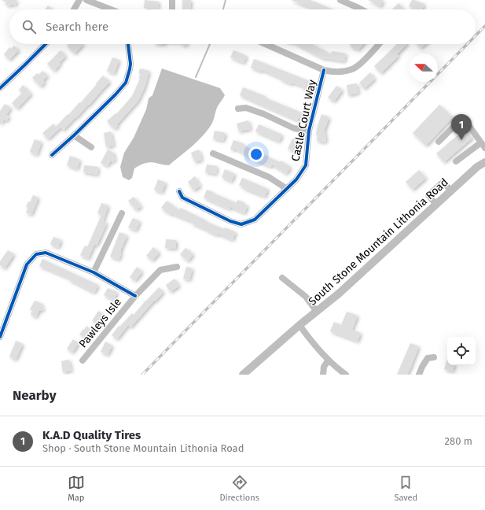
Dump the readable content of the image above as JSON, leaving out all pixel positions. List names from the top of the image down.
{
  "streets": {
    "main road": ["South Stone Mountain Lithonia Road"],
    "street": ["Castle Court Way", "Pawleys Isle"]
  },
  "north": "left",
  "page": {
    "search": "Search here",
    "pins": "1",
    "heading": "Nearby",
    "list": [
      {
        "mark": "1",
        "name": "K.A.D Quality Tires",
        "note": "Shop · South Stone Mountain Lithonia Road",
        "value": "280 m"
      }
    ],
    "nav": ["Map", "Directions", "Saved"]
  }
}
